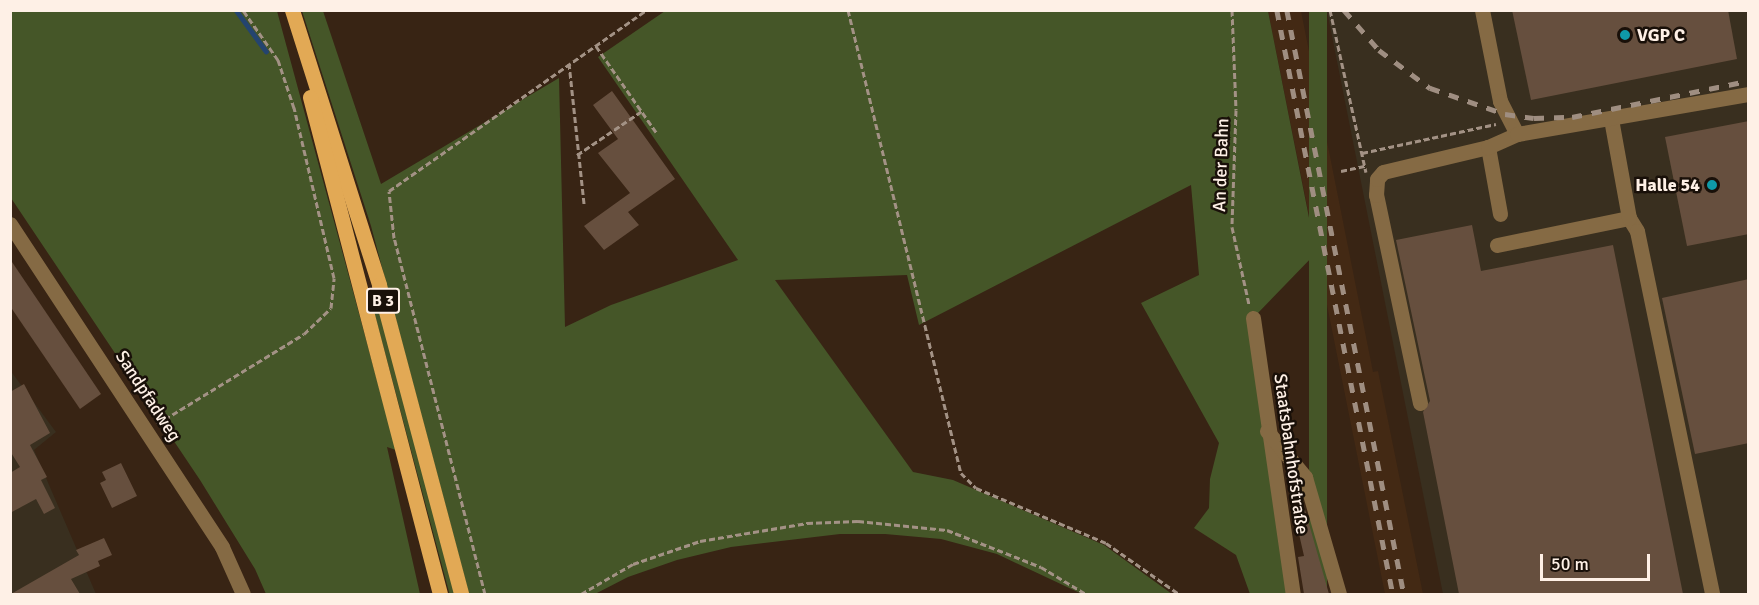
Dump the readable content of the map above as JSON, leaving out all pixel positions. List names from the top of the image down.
{
  "streets": {
    "main road": ["B 3"],
    "street": ["Sandpfadweg", "Staatsbahnhofstraße"],
    "path": ["An der Bahn"]
  },
  "crossings": [
    ["An der Bahn", "Staatsbahnhofstraße"]
  ],
  "places": ["VGP C", "Halle 54"],
  "scale_bar": "50 m"
}
